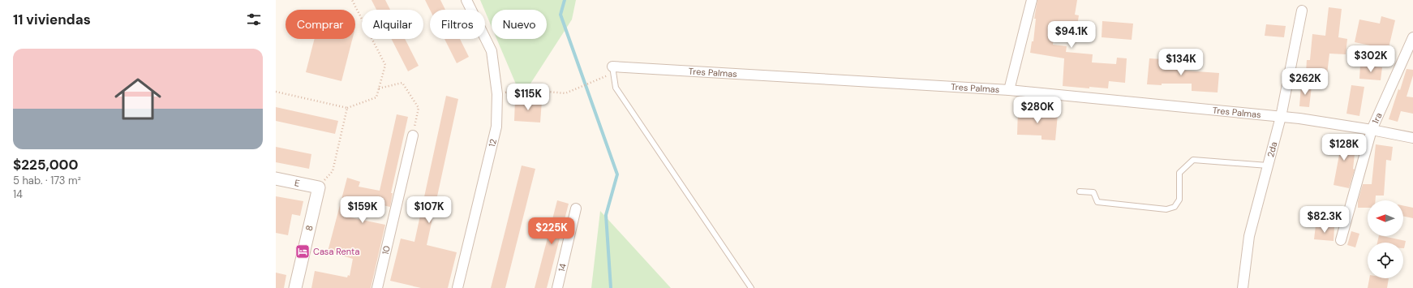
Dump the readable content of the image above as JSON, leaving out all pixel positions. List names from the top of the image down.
{
  "streets": {
    "street": [
      "Tres Palmas",
      "1ra",
      "12",
      "2da",
      "E",
      "8",
      "10",
      "14"
    ]
  },
  "crossings": [
    ["Tres Palmas", "1ra"],
    ["Tres Palmas", "2da"],
    ["E", "8"]
  ],
  "places": {
    "hotel": ["Casa Renta"]
  },
  "north": "left",
  "page": {
    "heading": "11 viviendas",
    "chip": [
      "Comprar",
      "Alquilar",
      "Filtros",
      "Nuevo"
    ],
    "price": [
      "$94.1K",
      "$302K",
      "$134K",
      "$262K",
      "$115K",
      "$280K",
      "$128K",
      "$159K",
      "$107K",
      "$82.3K",
      "$225K"
    ],
    "list": [
      {
        "name": "$225,000",
        "note": "5 hab. · 173 m² · 14"
      }
    ]
  }
}
